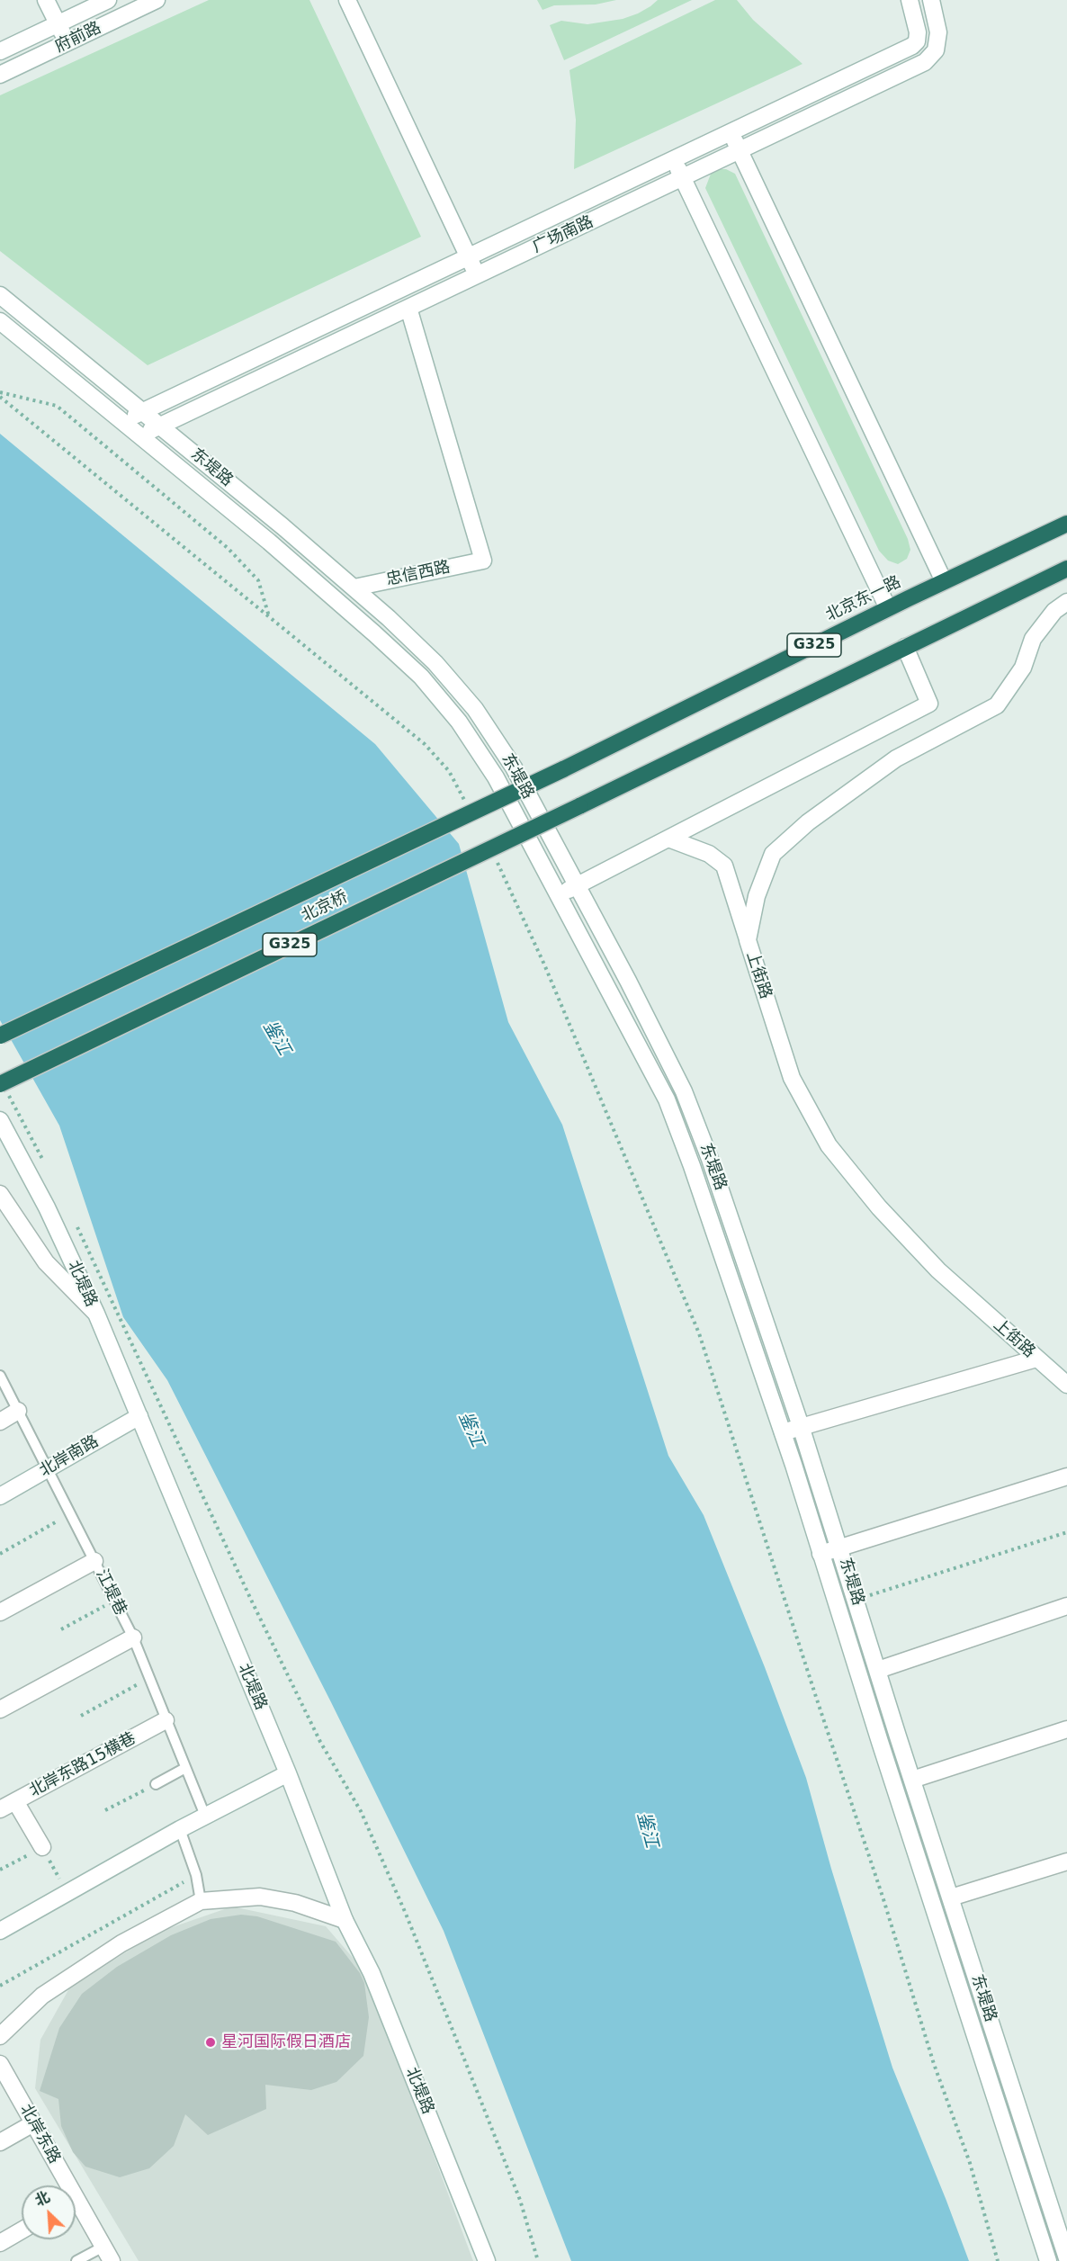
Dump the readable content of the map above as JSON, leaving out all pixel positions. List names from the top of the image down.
{
  "streets": {
    "highway": ["北京东一路", "G325", "北京桥"],
    "main road": [
      "府前路",
      "广场南路",
      "东堤路",
      "忠信西路",
      "上街路",
      "北堤路",
      "北岸南路",
      "北岸东路15横巷",
      "北岸东路"
    ],
    "lane": ["江堤巷"]
  },
  "crossings": [
    ["广场南路", "东堤路"],
    ["广场南路", "忠信西路"],
    ["东堤路", "忠信西路"],
    ["北京东一路", "北京桥"],
    ["G325", "北京桥"],
    ["北堤路", "北岸南路"],
    ["北岸南路", "江堤巷"],
    ["江堤巷", "北岸东路15横巷"]
  ],
  "water": ["鉴江"],
  "places": ["星河国际假日酒店"],
  "north": "top left"
}
